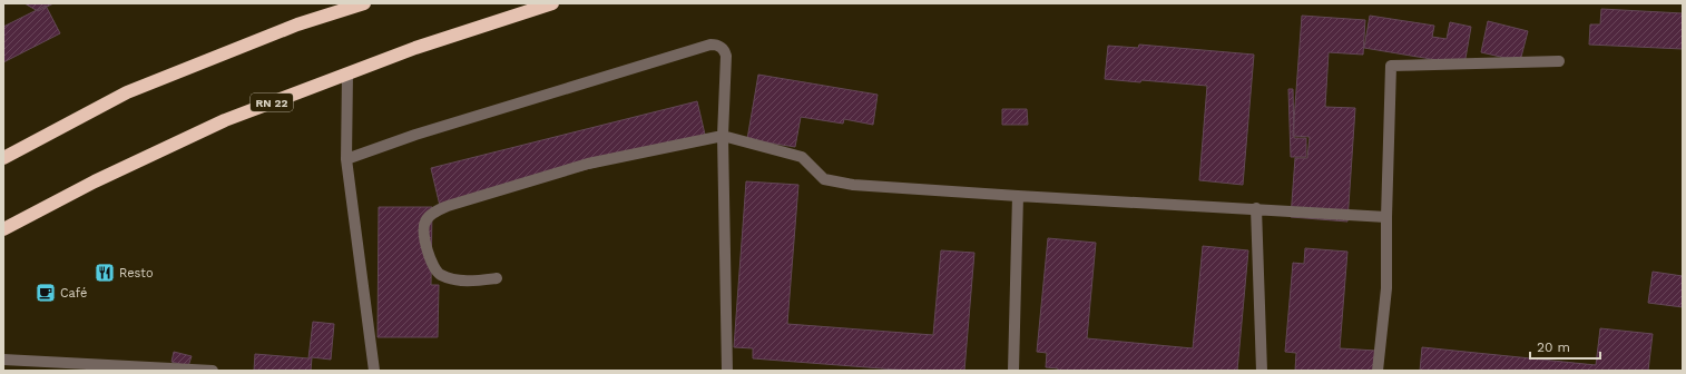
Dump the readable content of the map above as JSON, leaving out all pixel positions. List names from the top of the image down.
{
  "streets": {
    "highway": ["RN 22"]
  },
  "places": {
    "restaurant": ["Resto"],
    "cafe": ["Café"]
  },
  "scale_bar": "20 m"
}
